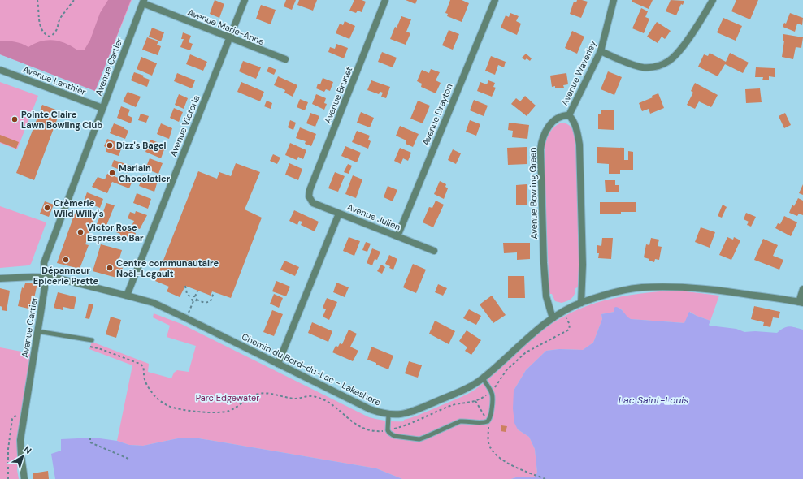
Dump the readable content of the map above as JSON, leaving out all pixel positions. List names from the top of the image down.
{
  "streets": {
    "street": [
      "Avenue Marie-Anne",
      "Avenue Cartier",
      "Avenue Waverley",
      "Avenue Lanthier",
      "Avenue Brunet",
      "Avenue Drayton",
      "Avenue Victoria",
      "Avenue Bowling Green",
      "Avenue Julien",
      "Chemin du Bord-du-Lac - Lakeshore"
    ]
  },
  "crossings": [
    ["Avenue Marie-Anne", "Avenue Cartier"],
    ["Avenue Marie-Anne", "Avenue Victoria"],
    ["Avenue Cartier", "Avenue Lanthier"],
    ["Avenue Cartier", "Chemin du Bord-du-Lac - Lakeshore"],
    ["Avenue Waverley", "Avenue Bowling Green"],
    ["Avenue Brunet", "Avenue Julien"],
    ["Avenue Drayton", "Avenue Julien"],
    ["Avenue Victoria", "Chemin du Bord-du-Lac - Lakeshore"],
    ["Avenue Bowling Green", "Chemin du Bord-du-Lac - Lakeshore"]
  ],
  "water": ["Lac Saint-Louis"],
  "parks": ["Parc Edgewater"],
  "places": [
    "Pointe Claire Lawn Bowling Club",
    "Dizz's Bagel",
    "Marlain Chocolatier",
    "Crèmerie Wild Willy's",
    "Victor Rose Espresso Bar",
    "Dépanneur Epicerie Prette",
    "Centre communautaire Noël-Legault"
  ],
  "north": "top right"
}
